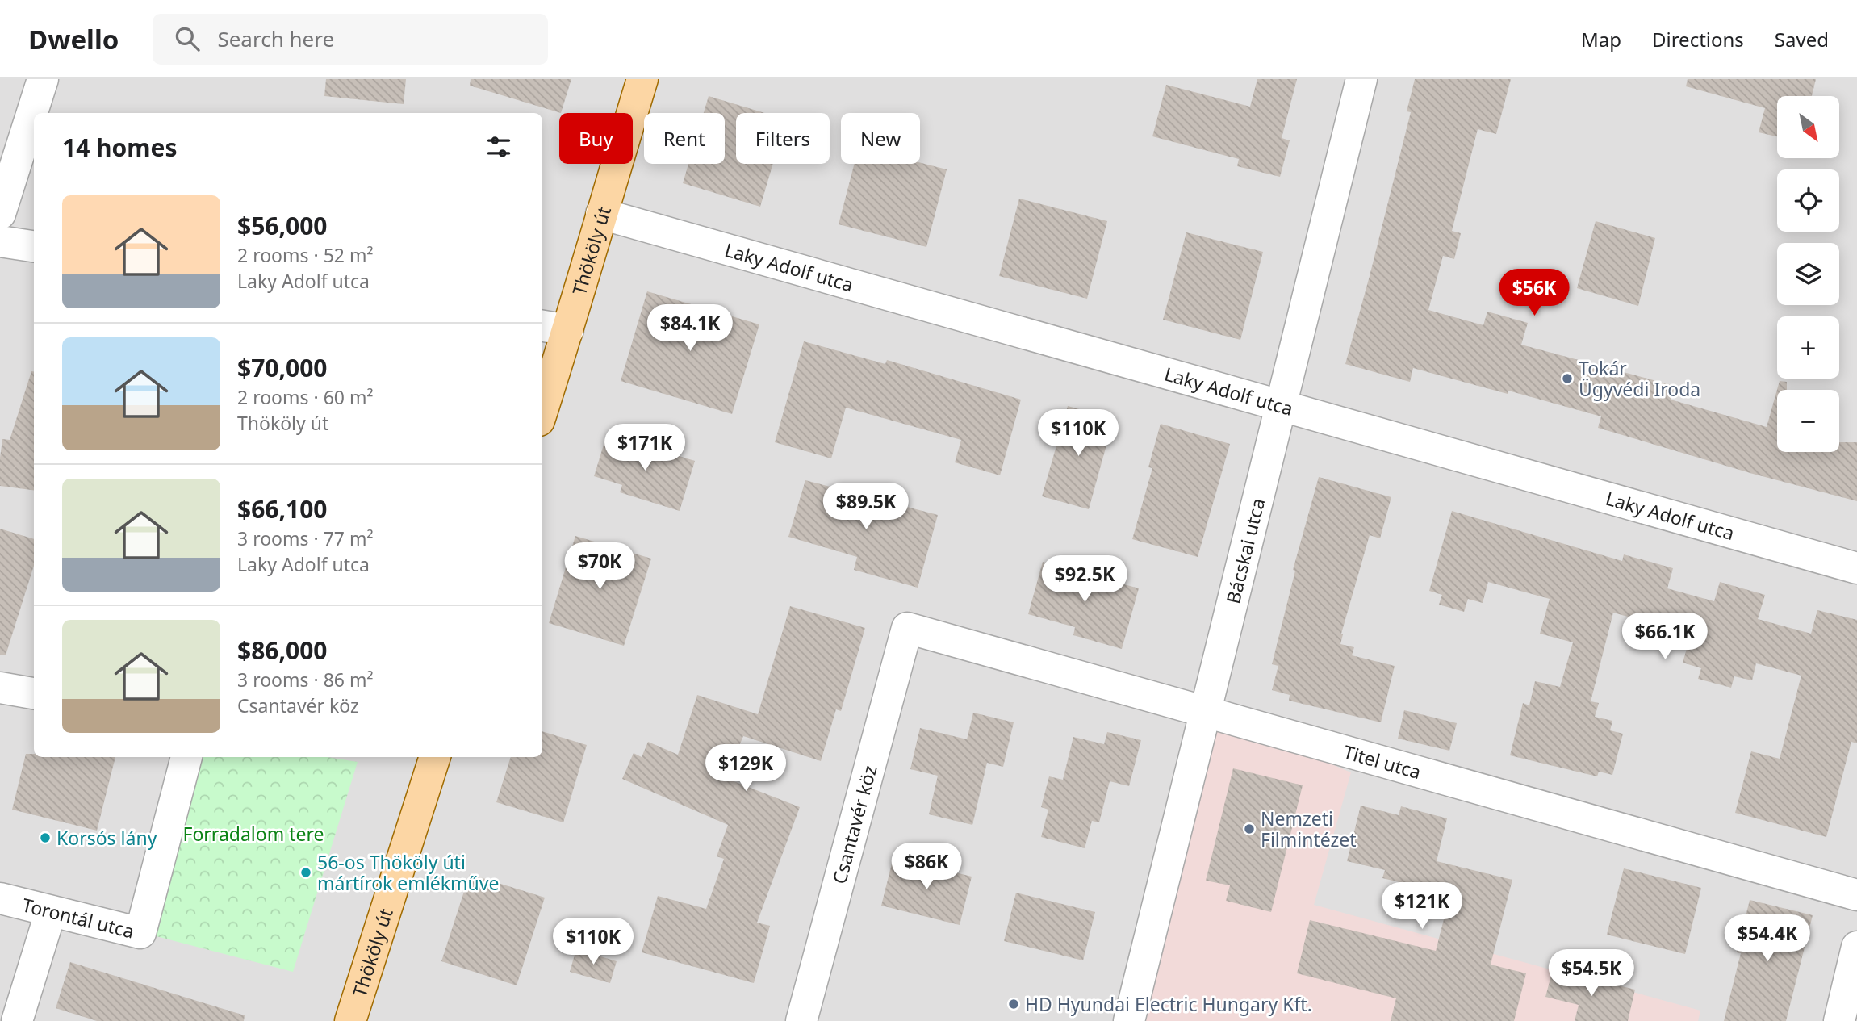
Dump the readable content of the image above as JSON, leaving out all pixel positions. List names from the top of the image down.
{
  "streets": {
    "main road": ["Thököly út"],
    "street": [
      "Laky Adolf utca",
      "Bácskai utca",
      "Titel utca",
      "Csantavér köz",
      "Torontál utca"
    ]
  },
  "crossings": [
    ["Thököly út", "Laky Adolf utca"],
    ["Laky Adolf utca", "Bácskai utca"],
    ["Bácskai utca", "Titel utca"],
    ["Titel utca", "Csantavér köz"]
  ],
  "parks": ["Forradalom tere"],
  "places": [
    "Tokár Ügyvédi Iroda",
    "Nemzeti Filmintézet",
    "Korsós lány",
    "56-os Thököly úti mártírok emlékműve",
    "HD Hyundai Electric Hungary Kft."
  ],
  "north": "bottom right",
  "page": {
    "header": "Dwello",
    "search": "Search here",
    "nav": ["Map", "Directions", "Saved"],
    "map_buttons": ["+", "−"],
    "chip": [
      "Buy",
      "Rent",
      "Filters",
      "New"
    ],
    "heading": "14 homes",
    "list": [
      {
        "name": "$56,000",
        "note": "2 rooms · 52 m² · Laky Adolf utca"
      },
      {
        "name": "$70,000",
        "note": "2 rooms · 60 m² · Thököly út"
      },
      {
        "name": "$66,100",
        "note": "3 rooms · 77 m² · Laky Adolf utca"
      },
      {
        "name": "$86,000",
        "note": "3 rooms · 86 m² · Csantavér köz"
      }
    ],
    "price": [
      "$56K",
      "$84.1K",
      "$110K",
      "$171K",
      "$89.5K",
      "$70K",
      "$92.5K",
      "$66.1K",
      "$129K",
      "$86K",
      "$121K",
      "$54.4K",
      "$110K",
      "$54.5K"
    ]
  }
}
